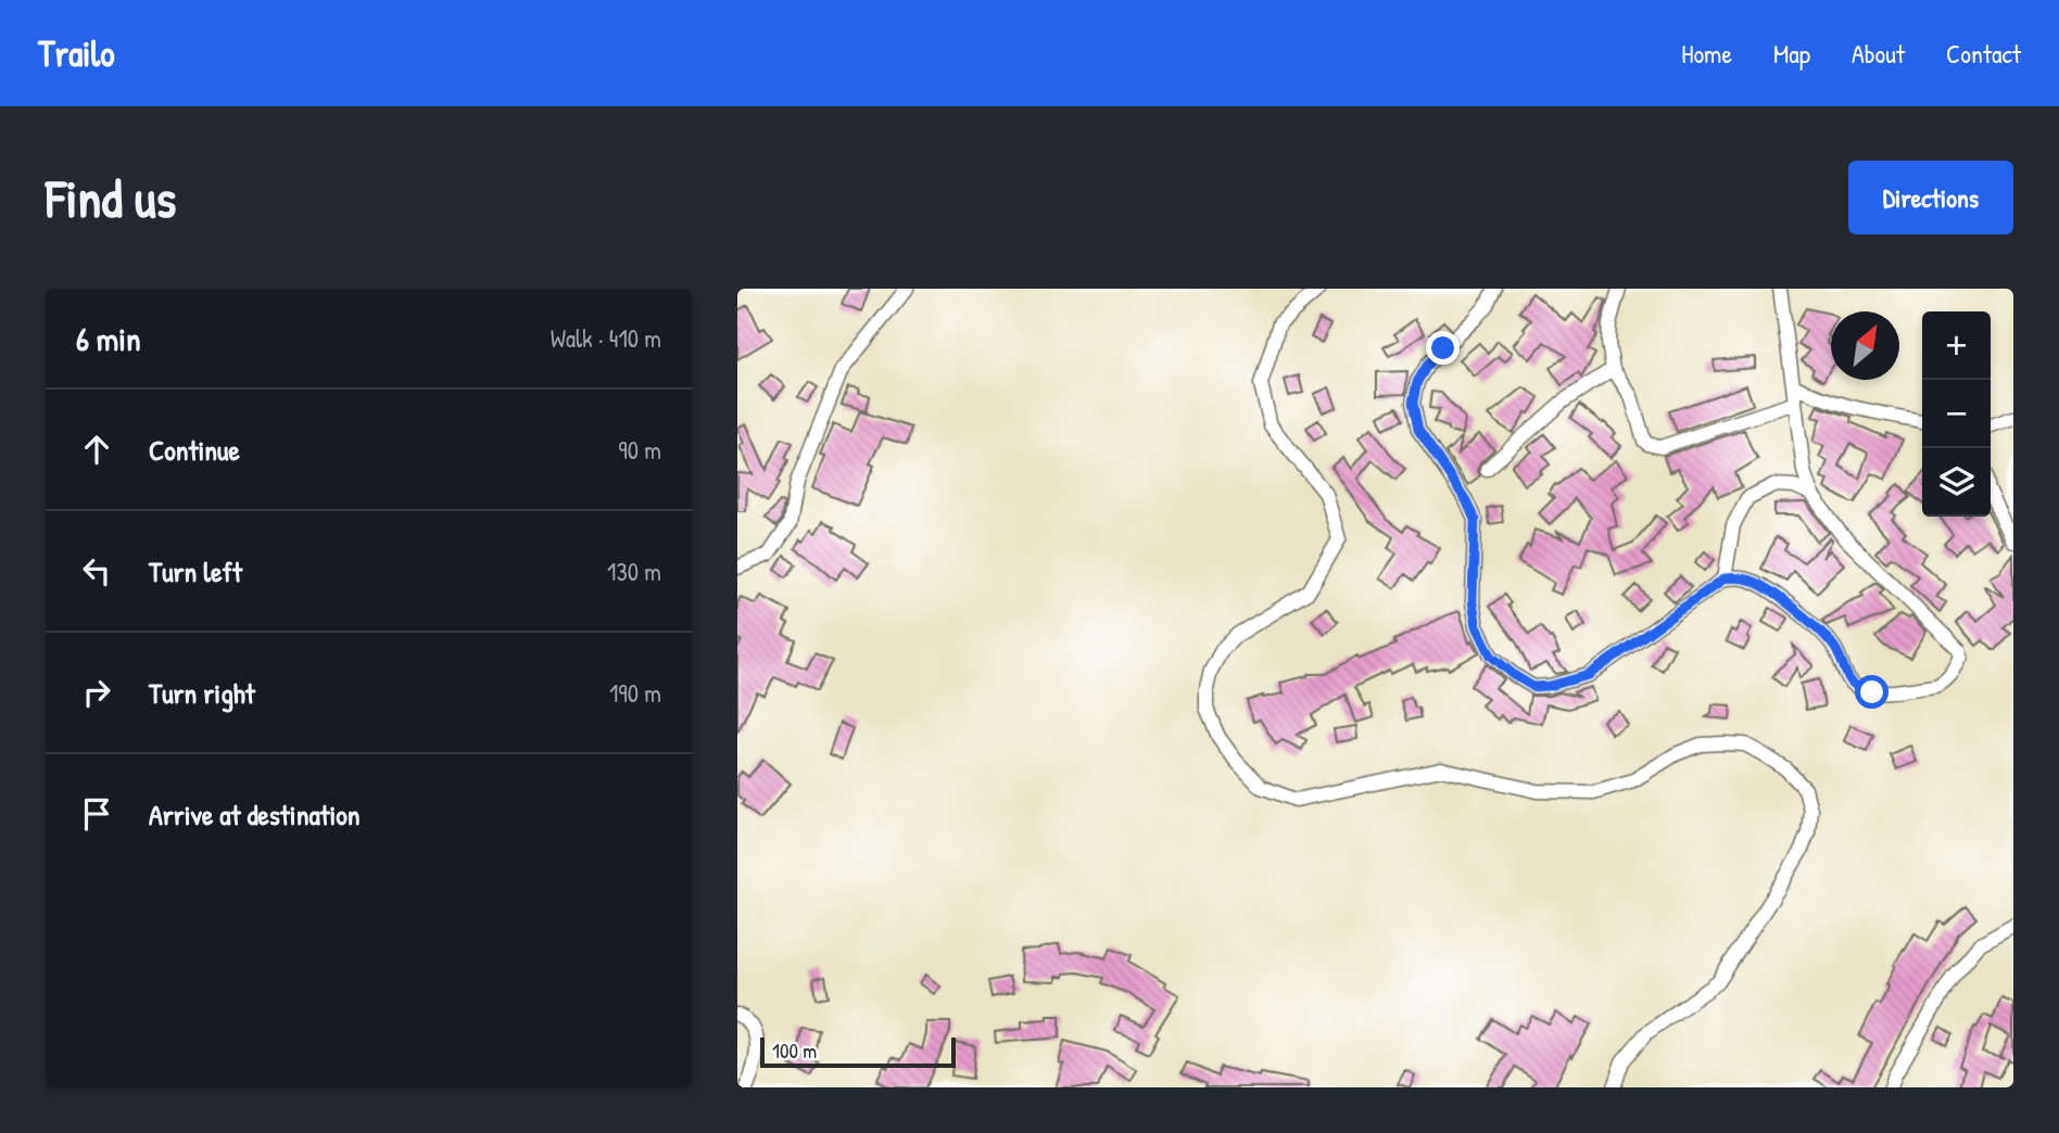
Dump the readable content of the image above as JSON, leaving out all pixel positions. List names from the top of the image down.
{
  "scale_bar": "100 m",
  "north": "top right",
  "page": {
    "header": "Trailo",
    "nav": [
      "Home",
      "Map",
      "About",
      "Contact"
    ],
    "buttons": "Directions",
    "title": "Find us",
    "heading": ["6 min", "Walk · 410 m"],
    "map_buttons": ["+", "−"],
    "list": [
      ["Continue", "90 m"],
      ["Turn left", "130 m"],
      ["Turn right", "190 m"],
      "Arrive at destination"
    ],
    "scale": "100 m"
  }
}
